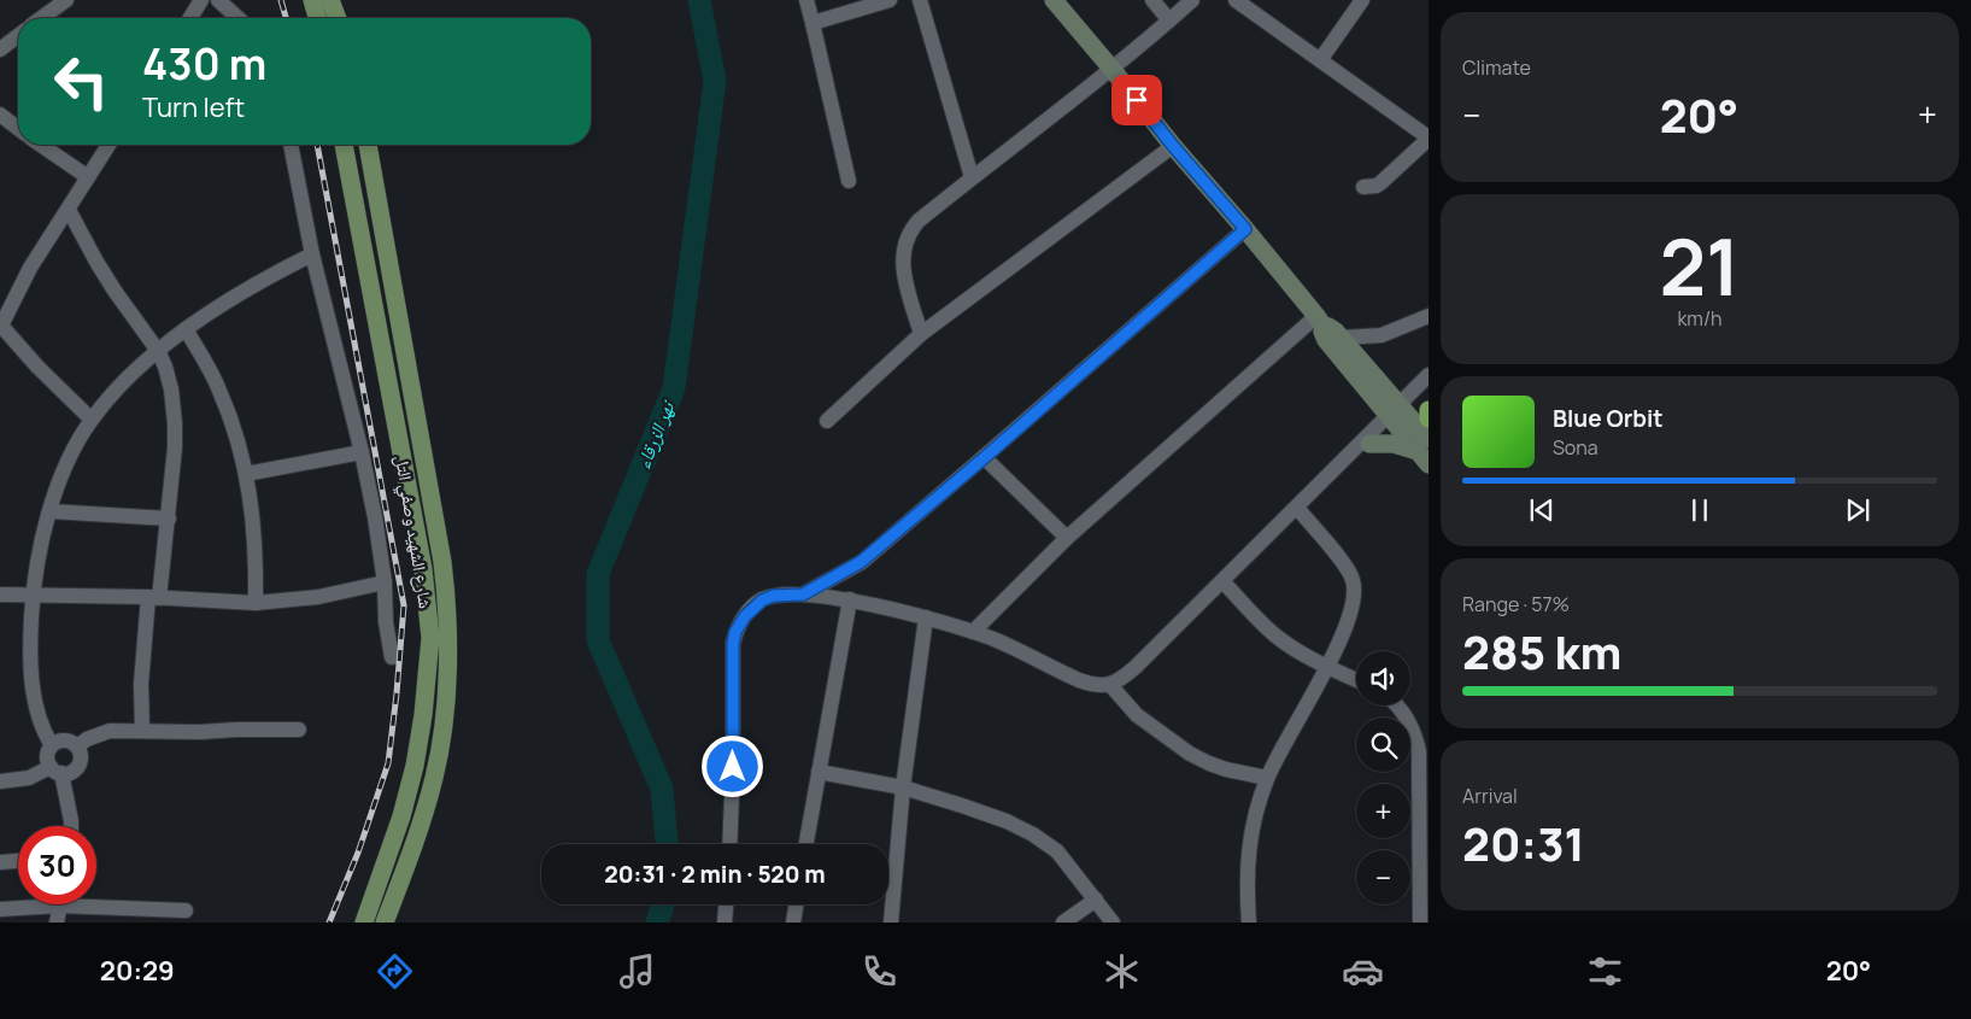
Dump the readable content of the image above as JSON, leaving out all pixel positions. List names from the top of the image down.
{
  "streets": {
    "main road": ["شارع الشهيد وصفي التل"]
  },
  "water": ["نهر الزرقاء"],
  "page": {
    "tile": [
      "Climate",
      ["21", "km/h"],
      ["Range · 57%", "285 km"],
      ["Arrival", "20:31"]
    ],
    "turn": ["430 m", "Turn left"],
    "heat": ["−", "20°", "+"],
    "song": ["Blue Orbit", "Sona"],
    "map_buttons": ["+", "−"],
    "limit": "30",
    "trip": "20:31 · 2 min · 520 m",
    "tabs": ["20:29", "20°"]
  }
}
